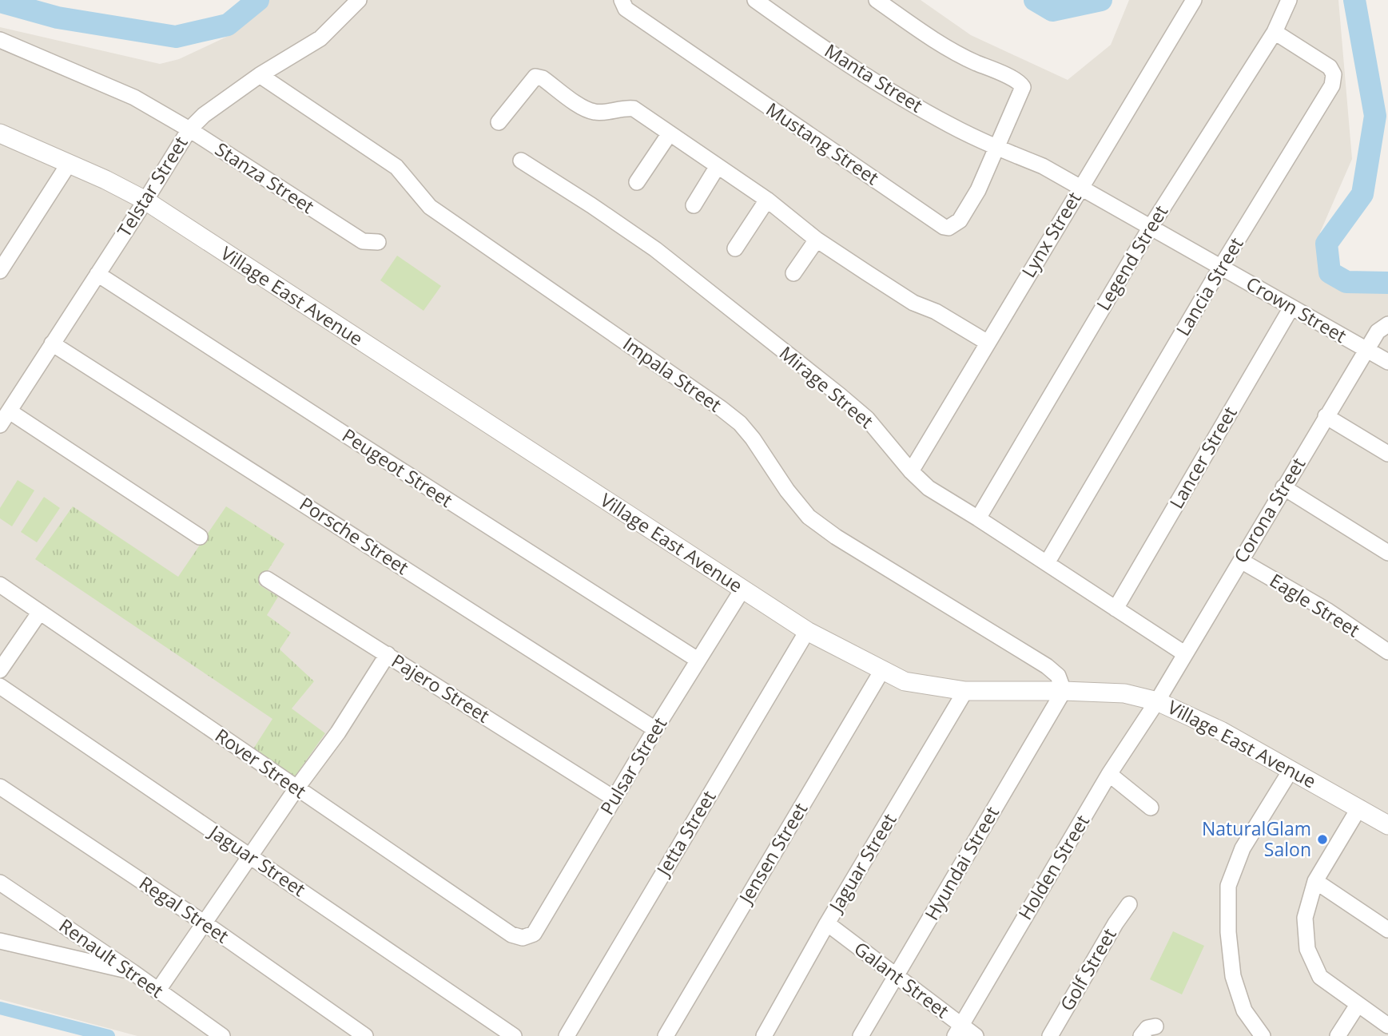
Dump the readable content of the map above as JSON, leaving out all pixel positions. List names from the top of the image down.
{
  "streets": {
    "street": [
      "Manta Street",
      "Mustang Street",
      "Stanza Street",
      "Telstar Street",
      "Lynx Street",
      "Legend Street",
      "Lancia Street",
      "Village East Avenue",
      "Crown Street",
      "Impala Street",
      "Mirage Street",
      "Lancer Street",
      "Peugeot Street",
      "Corona Street",
      "Porsche Street",
      "Eagle Street",
      "Pajero Street",
      "Rover Street",
      "Pulsar Street",
      "Jetta Street",
      "Jensen Street",
      "Jaguar Street",
      "Hyundai Street",
      "Holden Street",
      "Regal Street",
      "Renault Street",
      "Golf Street",
      "Galant Street"
    ]
  },
  "crossings": [
    ["Manta Street", "Mustang Street"],
    ["Manta Street", "Crown Street"],
    ["Mustang Street", "Crown Street"],
    ["Stanza Street", "Telstar Street"],
    ["Telstar Street", "Village East Avenue"],
    ["Telstar Street", "Impala Street"],
    ["Telstar Street", "Peugeot Street"],
    ["Telstar Street", "Porsche Street"],
    ["Lynx Street", "Crown Street"],
    ["Lynx Street", "Mirage Street"],
    ["Legend Street", "Lancia Street"],
    ["Legend Street", "Crown Street"],
    ["Legend Street", "Mirage Street"],
    ["Lancia Street", "Crown Street"],
    ["Lancia Street", "Mirage Street"],
    ["Village East Avenue", "Impala Street"],
    ["Village East Avenue", "Corona Street"],
    ["Village East Avenue", "Pulsar Street"],
    ["Village East Avenue", "Jetta Street"],
    ["Village East Avenue", "Jensen Street"],
    ["Village East Avenue", "Jaguar Street"],
    ["Village East Avenue", "Hyundai Street"],
    ["Village East Avenue", "Holden Street"],
    ["Crown Street", "Lancer Street"],
    ["Crown Street", "Corona Street"],
    ["Impala Street", "Hyundai Street"],
    ["Mirage Street", "Lancer Street"],
    ["Mirage Street", "Corona Street"],
    ["Peugeot Street", "Pulsar Street"],
    ["Corona Street", "Eagle Street"],
    ["Corona Street", "Holden Street"],
    ["Porsche Street", "Pulsar Street"],
    ["Pajero Street", "Pulsar Street"],
    ["Rover Street", "Pulsar Street"],
    ["Jaguar Street", "Galant Street"],
    ["Hyundai Street", "Galant Street"],
    ["Holden Street", "Galant Street"]
  ],
  "places": ["NaturalGlam Salon"]
}
